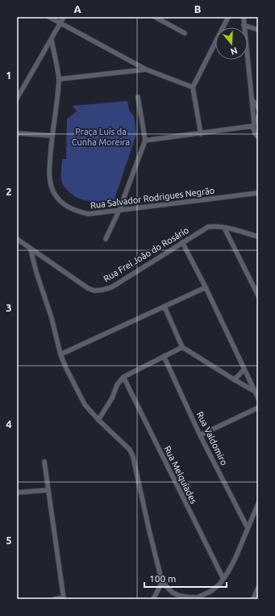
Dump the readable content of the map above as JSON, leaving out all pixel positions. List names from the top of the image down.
{
  "streets": {
    "street": [
      "Rua Salvador Rodrigues Negrão",
      "Rua Frei João do Rosário",
      "Rua Valdomiro",
      "Rua Melquíades"
    ]
  },
  "parks": ["Praça Luís da Cunha Moreira"],
  "scale_bar": "100 m",
  "north": "bottom",
  "grid": {
    "columns": ["A", "B"],
    "rows": [
      "1",
      "2",
      "3",
      "4",
      "5"
    ]
  }
}
